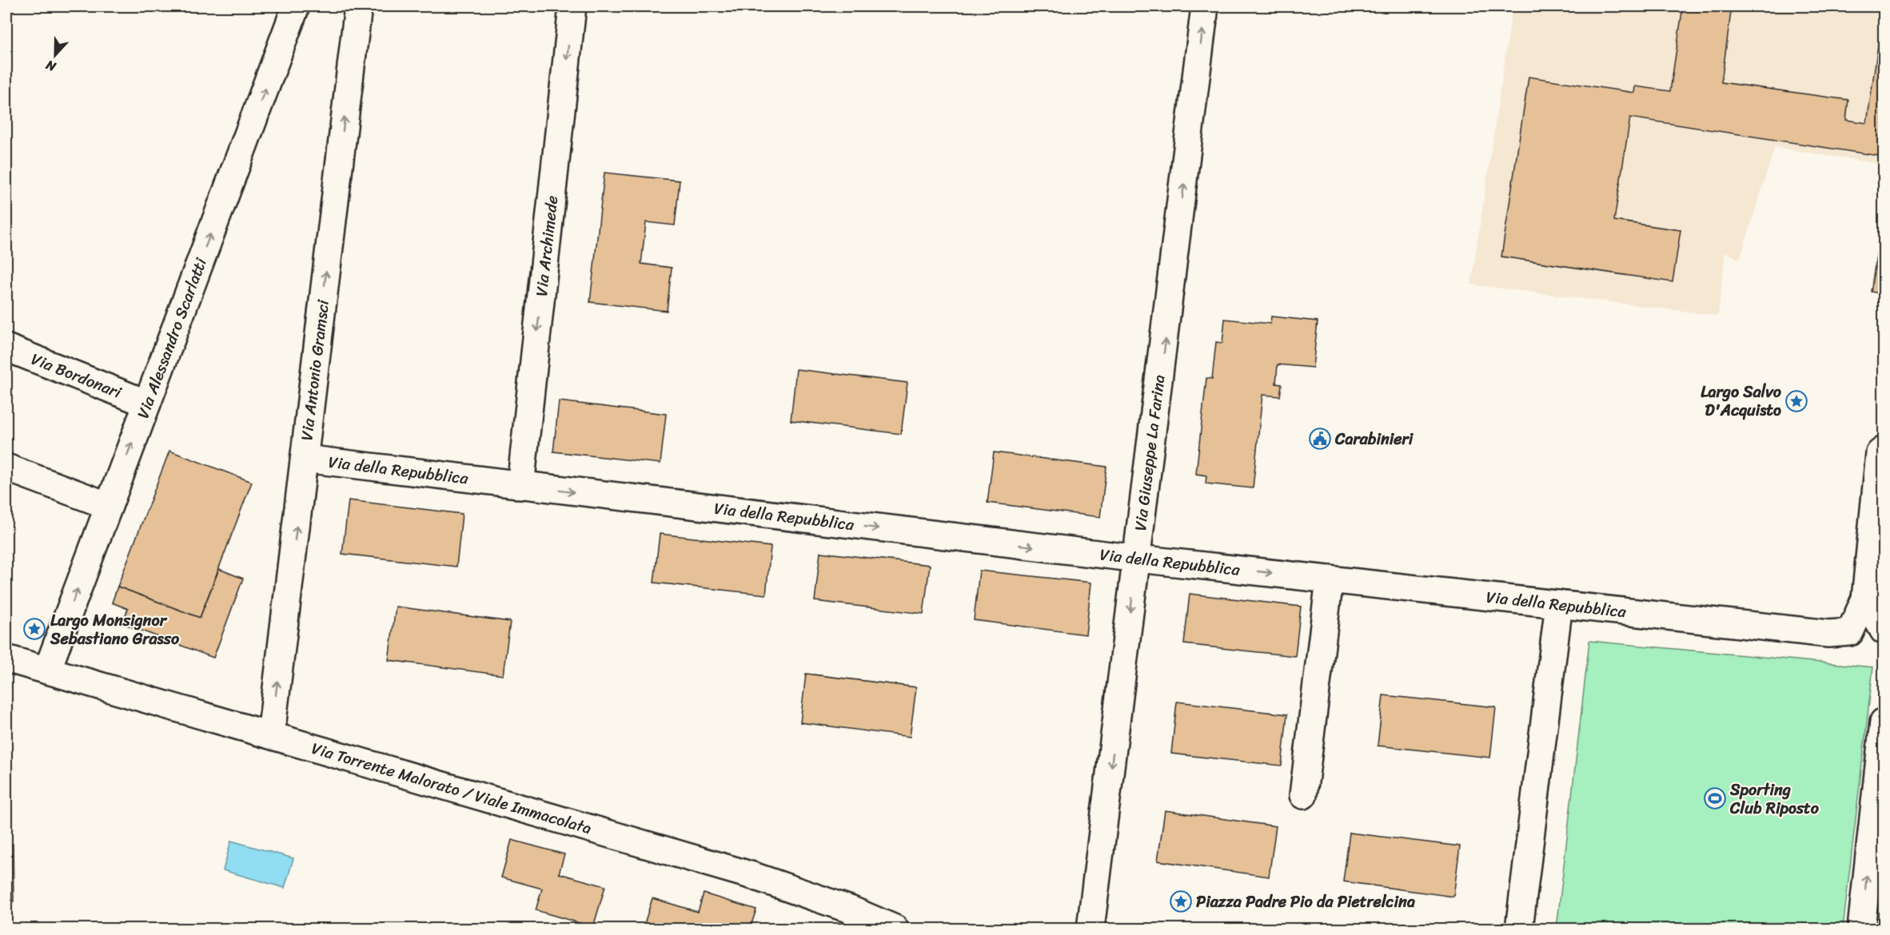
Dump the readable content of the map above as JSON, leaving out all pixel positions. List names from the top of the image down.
{
  "streets": {
    "street": [
      "Via Archimede",
      "Via Alessandro Scarlatti",
      "Via Antonio Gramsci",
      "Via Bordonari",
      "Via Giuseppe La Farina",
      "Via della Repubblica",
      "Via Torrente Malorato / Viale Immacolata"
    ]
  },
  "crossings": [
    ["Via Archimede", "Via della Repubblica"],
    ["Via Alessandro Scarlatti", "Via Bordonari"],
    ["Via Alessandro Scarlatti", "Via Torrente Malorato / Viale Immacolata"],
    ["Via Antonio Gramsci", "Via della Repubblica"],
    ["Via Antonio Gramsci", "Via Torrente Malorato / Viale Immacolata"],
    ["Via Giuseppe La Farina", "Via della Repubblica"]
  ],
  "one_way": [
    "Via Archimede",
    "Via Alessandro Scarlatti",
    "Via Antonio Gramsci",
    "Via della Repubblica"
  ],
  "places": {
    "place": ["Largo Salvo D'Acquisto", "Largo Monsignor Sebastiano Grasso", "Piazza Padre Pio da Pietrelcina"],
    "public building": ["Carabinieri"],
    "sports": ["Sporting Club Riposto"]
  },
  "north": "bottom"
}
